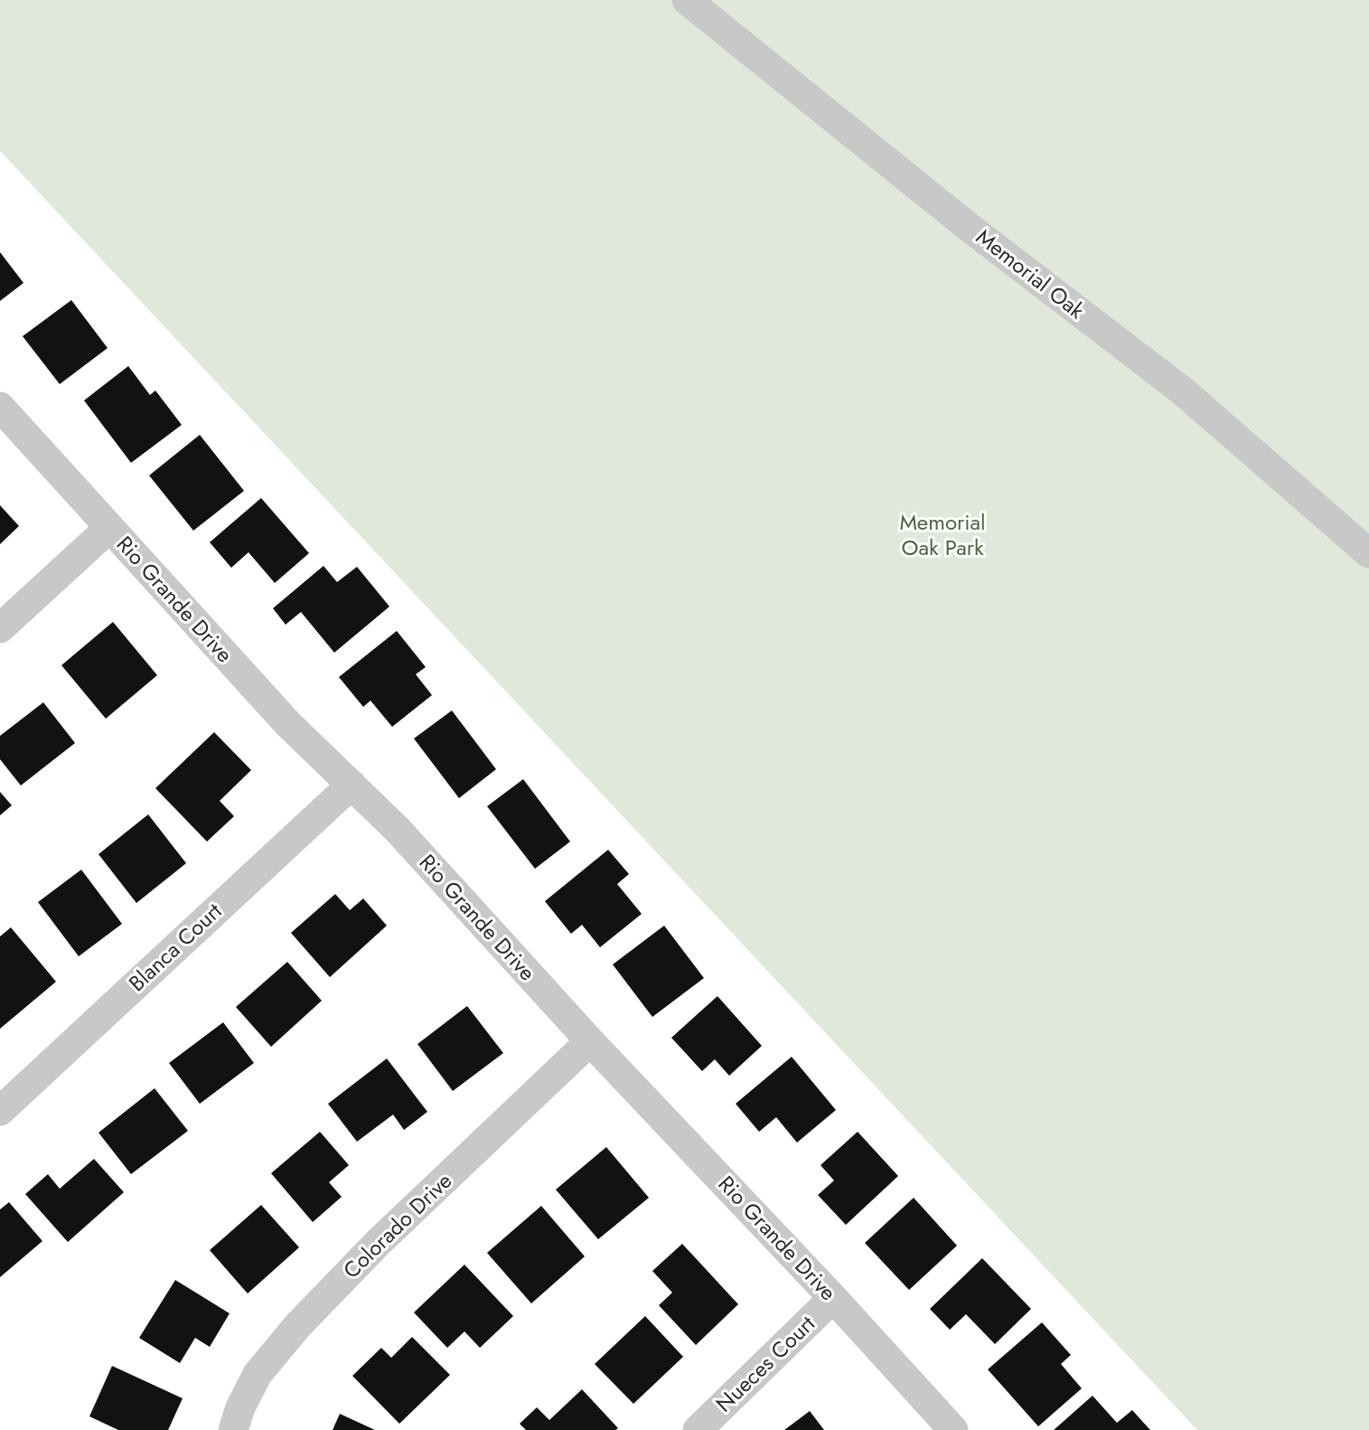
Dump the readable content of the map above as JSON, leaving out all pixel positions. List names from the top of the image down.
{
  "streets": {
    "street": [
      "Memorial Oak",
      "Rio Grande Drive",
      "Blanca Court",
      "Colorado Drive",
      "Nueces Court"
    ]
  },
  "crossings": [
    ["Rio Grande Drive", "Blanca Court"],
    ["Rio Grande Drive", "Colorado Drive"],
    ["Rio Grande Drive", "Nueces Court"]
  ],
  "parks": ["Memorial Oak Park"]
}
